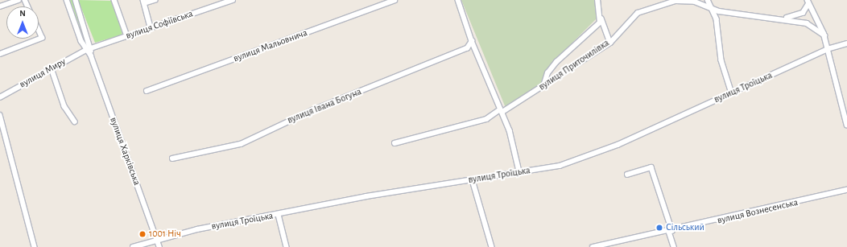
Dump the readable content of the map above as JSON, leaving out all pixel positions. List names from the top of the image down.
{
  "streets": {
    "street": [
      "вулиця Софіївська",
      "вулиця Мальовнича",
      "вулиця Приточилівка",
      "вулиця Миру",
      "вулиця Троїцька",
      "вулиця Івана Богуна",
      "вулиця Харківська",
      "вулиця Вознесенська"
    ]
  },
  "crossings": [
    ["вулиця Софіївська", "вулиця Миру"],
    ["вулиця Софіївська", "вулиця Харківська"],
    ["вулиця Миру", "вулиця Харківська"],
    ["вулиця Троїцька", "вулиця Харківська"]
  ],
  "places": ["Сільський", "1001 Ніч"],
  "north": "top"
}
